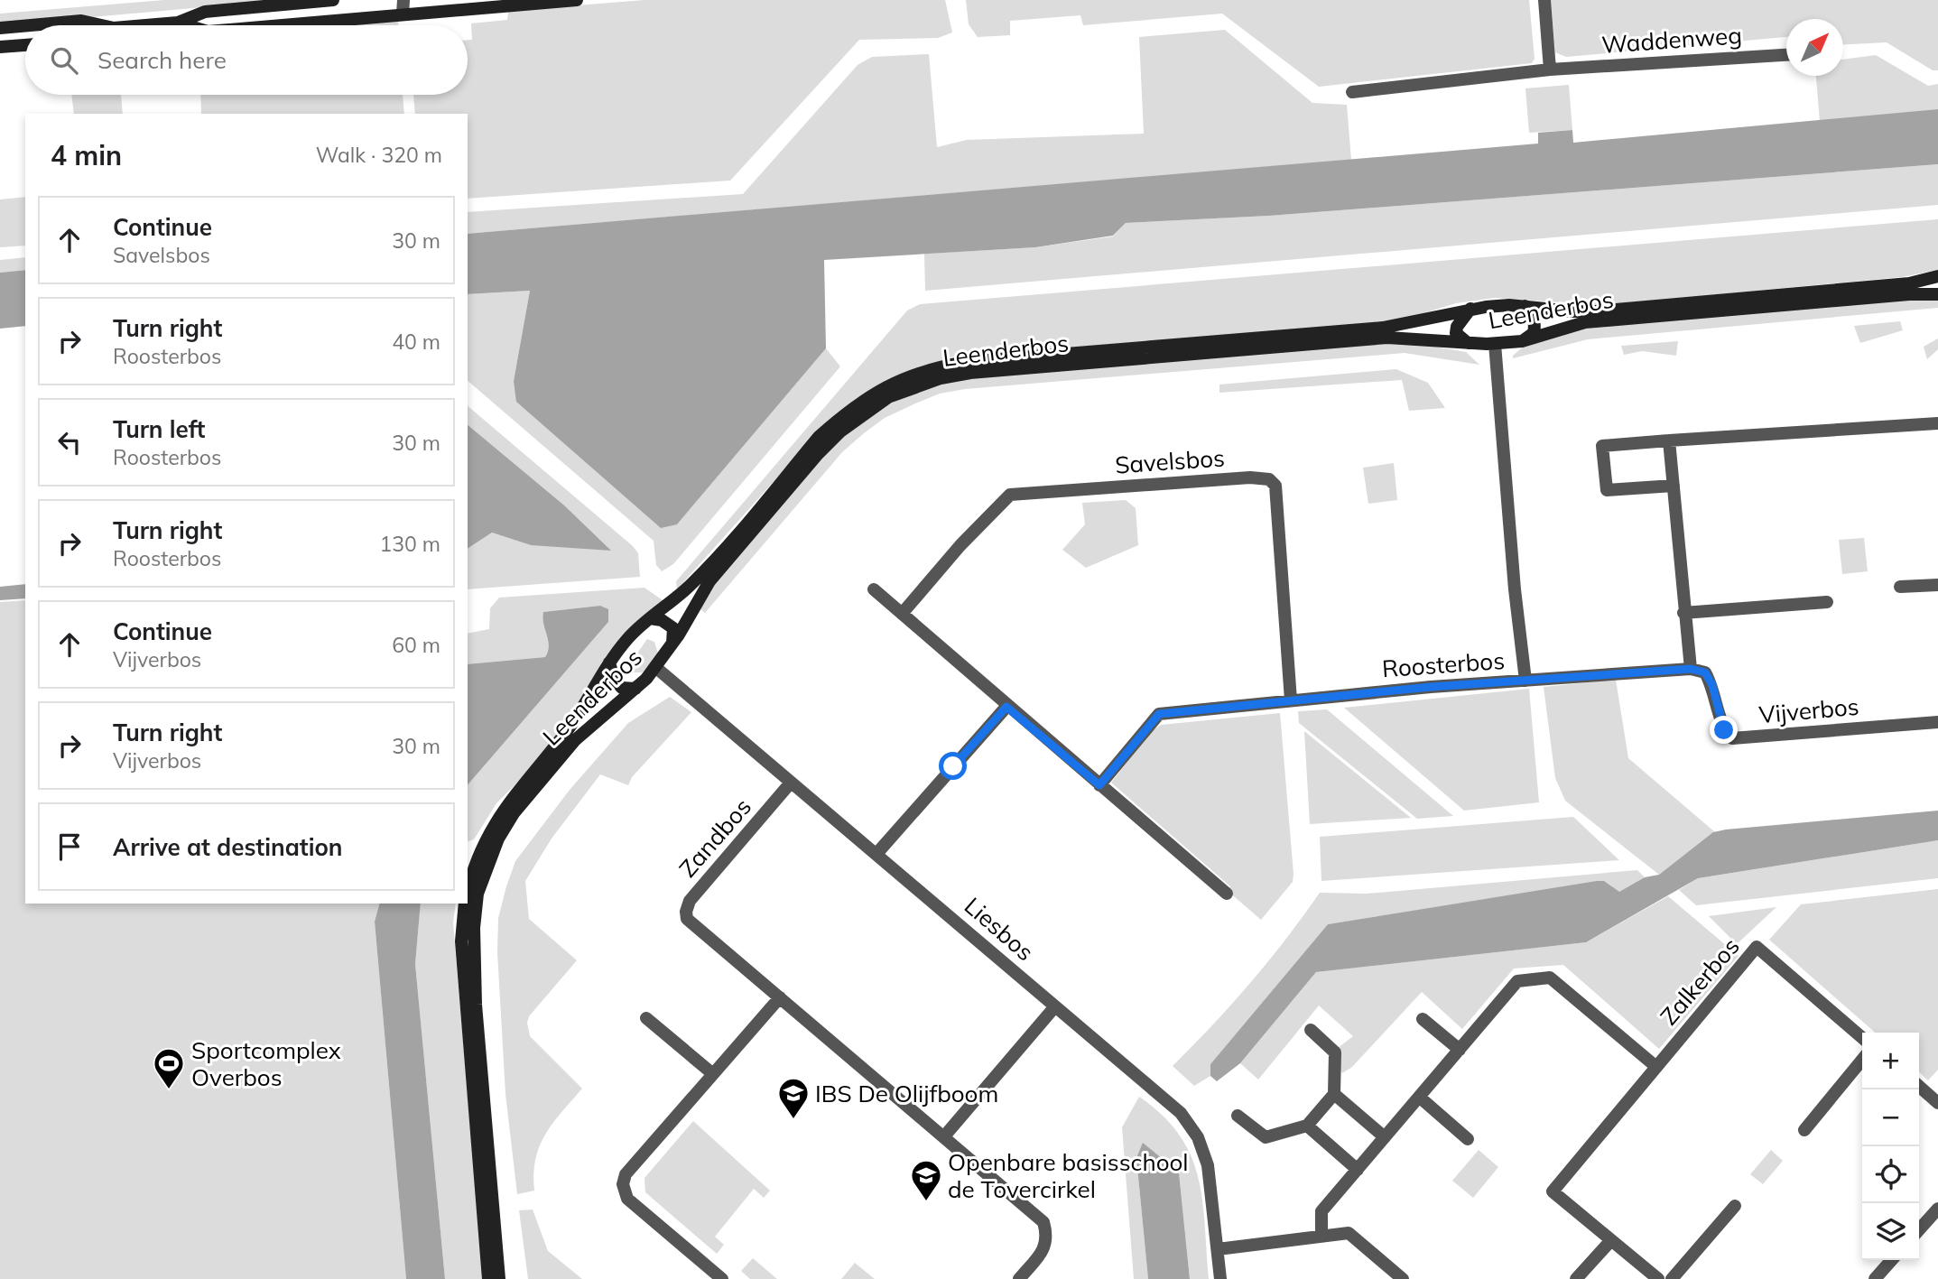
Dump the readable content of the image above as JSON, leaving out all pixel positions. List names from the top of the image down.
{
  "streets": {
    "main road": ["Leenderbos"],
    "street": [
      "Waddenweg",
      "Savelsbos",
      "Roosterbos",
      "Vijverbos",
      "Zandbos",
      "Liesbos",
      "Zalkerbos"
    ]
  },
  "crossings": [
    ["Leenderbos", "Roosterbos"],
    ["Leenderbos", "Liesbos"],
    ["Savelsbos", "Roosterbos"],
    ["Zandbos", "Liesbos"]
  ],
  "places": {
    "sports": ["Sportcomplex Overbos"],
    "school or university": ["IBS De Olijfboom", "Openbare basisschool de Tovercirkel"]
  },
  "north": "top right",
  "page": {
    "search": "Search here",
    "heading": ["4 min", "Walk · 320 m"],
    "list": [
      ["Continue", "Savelsbos", "30 m"],
      ["Turn right", "Roosterbos", "40 m"],
      ["Turn left", "Roosterbos", "30 m"],
      ["Turn right", "Roosterbos", "130 m"],
      ["Continue", "Vijverbos", "60 m"],
      ["Turn right", "Vijverbos", "30 m"],
      "Arrive at destination"
    ],
    "map_buttons": ["+", "−"]
  }
}
